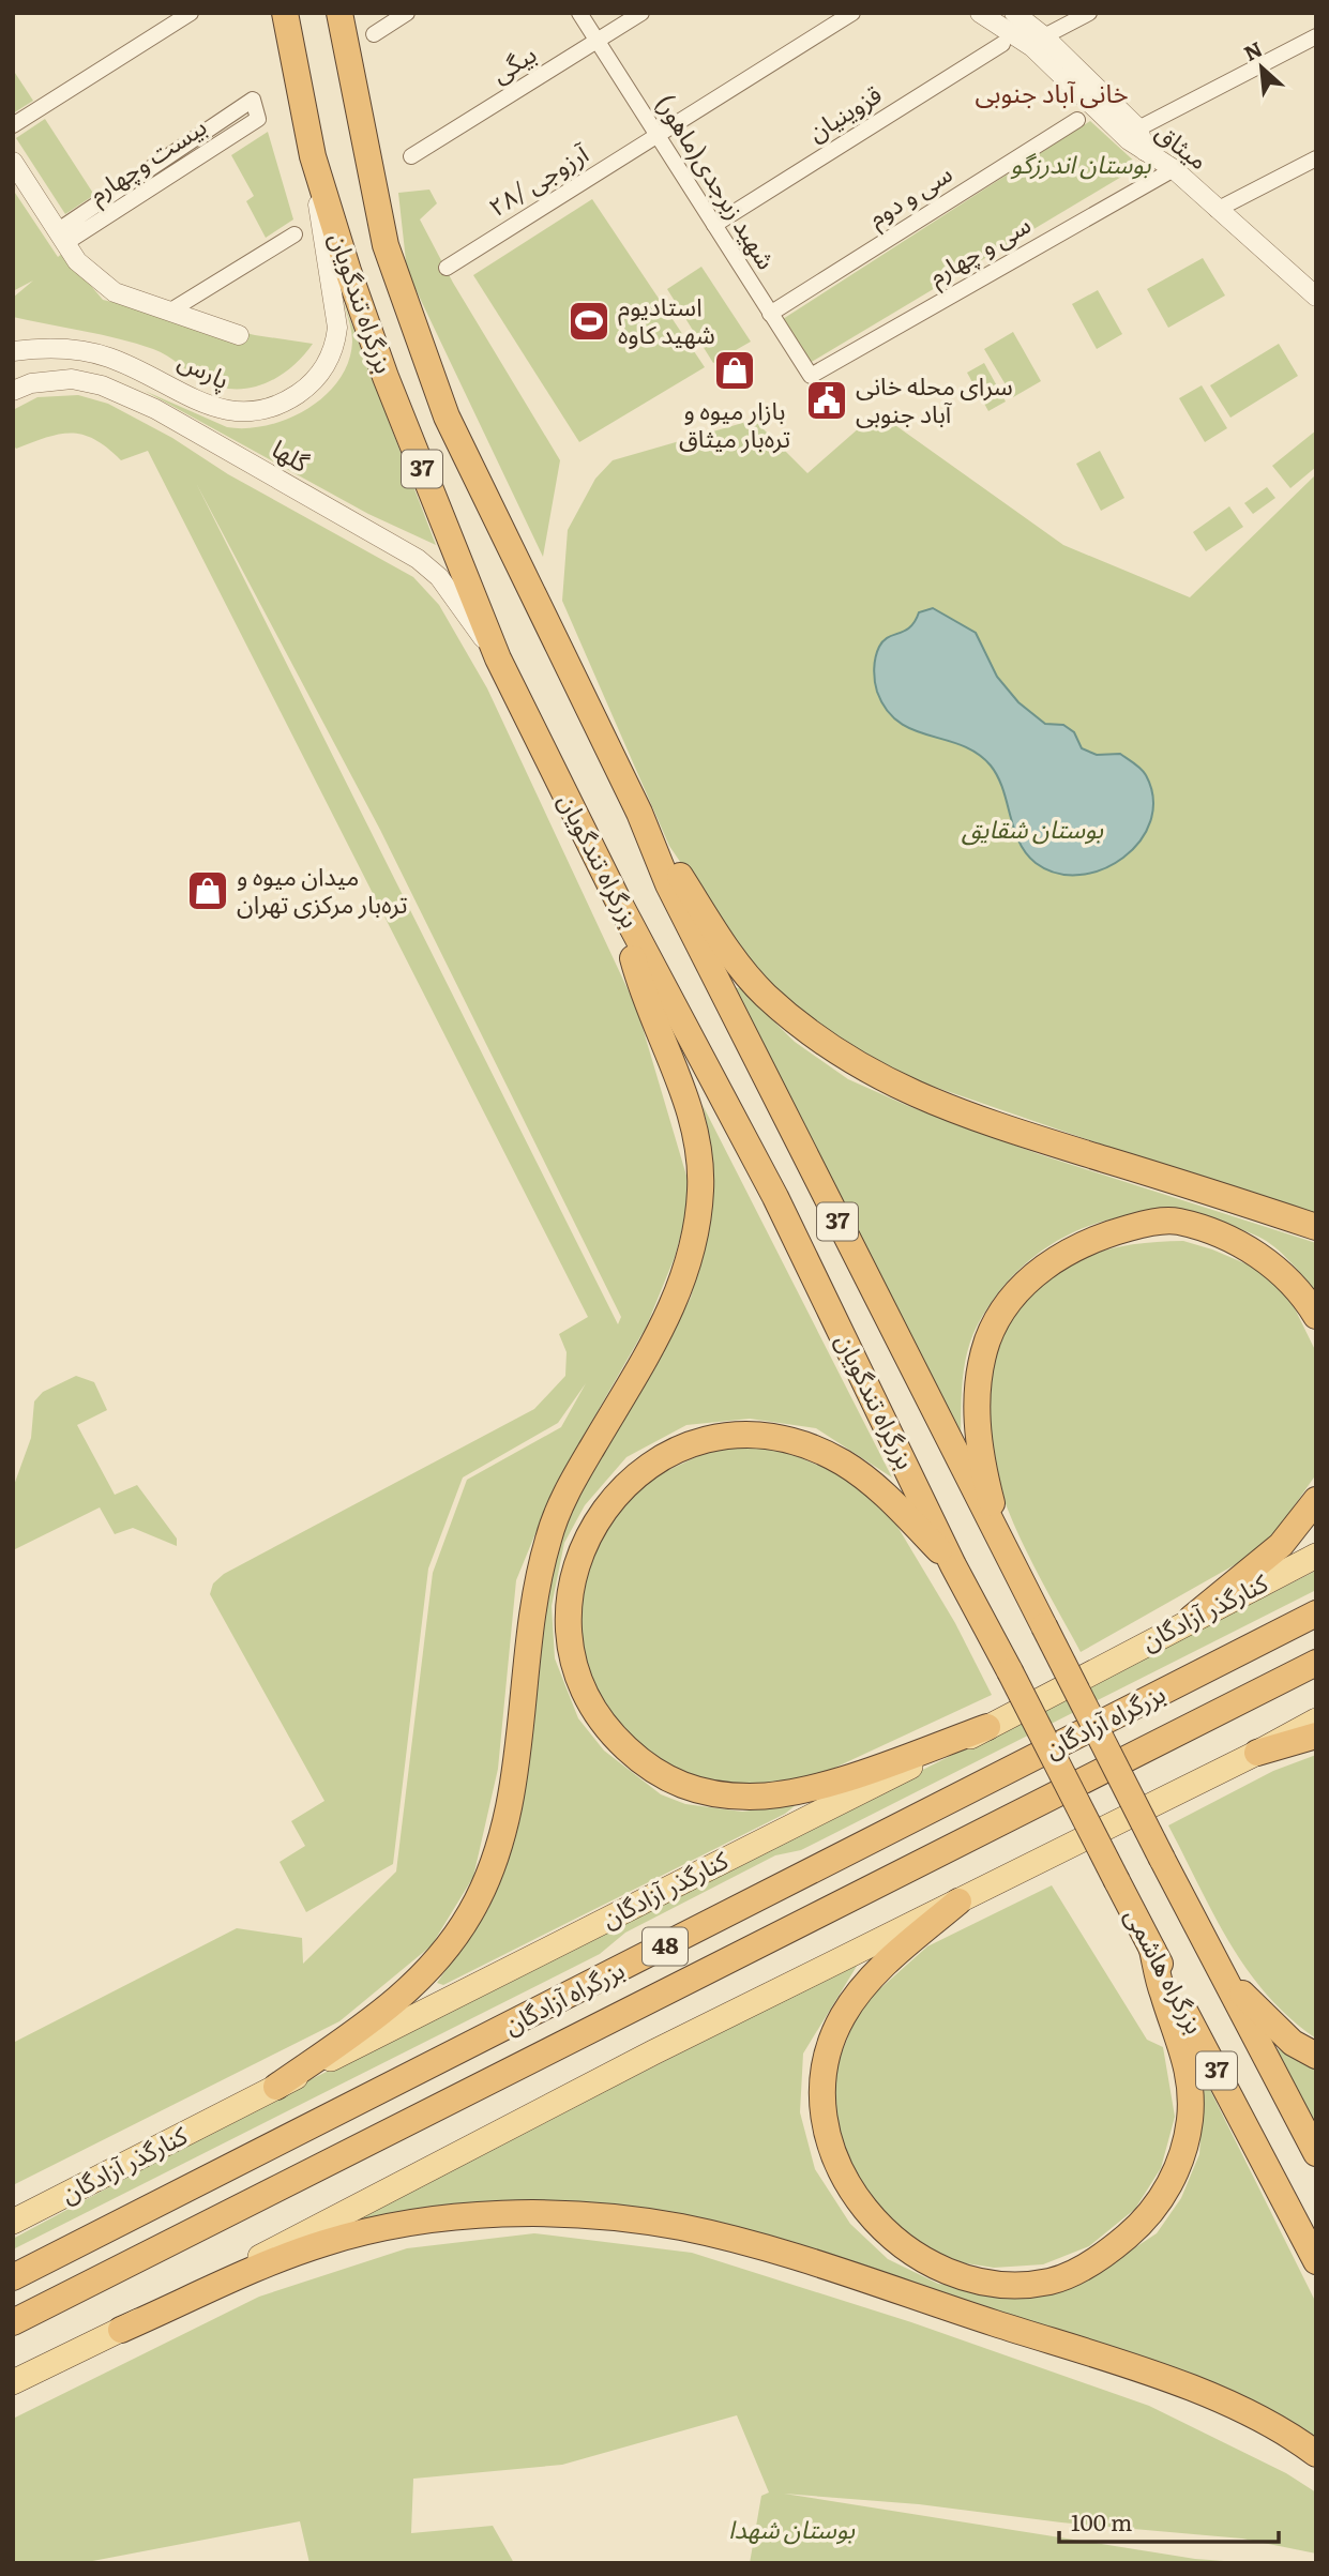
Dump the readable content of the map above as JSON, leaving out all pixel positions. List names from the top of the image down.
{
  "streets": {
    "highway": [
      "بزرگراه تندگویان",
      "37",
      "بزرگراه آزادگان",
      "48",
      "بزرگراه هاشمی"
    ],
    "main road": ["کنارگذر آزادگان"],
    "street": [
      "بیگی",
      "قزوینیان",
      "میثاق",
      "آرزوجی /۲۸",
      "شهید زبرجدی(ماهور)",
      "سی و دوم",
      "سی و چهارم",
      "پارس",
      "گلها"
    ]
  },
  "crossings": [
    ["بیگی", "شهید زبرجدی(ماهور)"],
    ["قزوینیان", "شهید زبرجدی(ماهور)"],
    ["میثاق", "سی و چهارم"],
    ["آرزوجی /۲۸", "شهید زبرجدی(ماهور)"],
    ["شهید زبرجدی(ماهور)", "سی و دوم"],
    ["شهید زبرجدی(ماهور)", "سی و چهارم"],
    ["بزرگراه تندگویان", "پارس"],
    ["بزرگراه تندگویان", "گلها"],
    ["بزرگراه تندگویان", "بزرگراه هاشمی"]
  ],
  "districts": ["خانی آباد جنوبی"],
  "parks": ["بوستان اندرزگو", "بوستان شقایق", "بوستان شهدا"],
  "places": {
    "sports": ["استادیوم شهید کاوه"],
    "shop": ["بازار میوه و تره‌بار میثاق", "میدان میوه و تره‌بار مرکزی تهران"],
    "public building": ["سرای محله خانی آباد جنوبی"]
  },
  "scale_bar": "100 m",
  "north": "top left"
}
